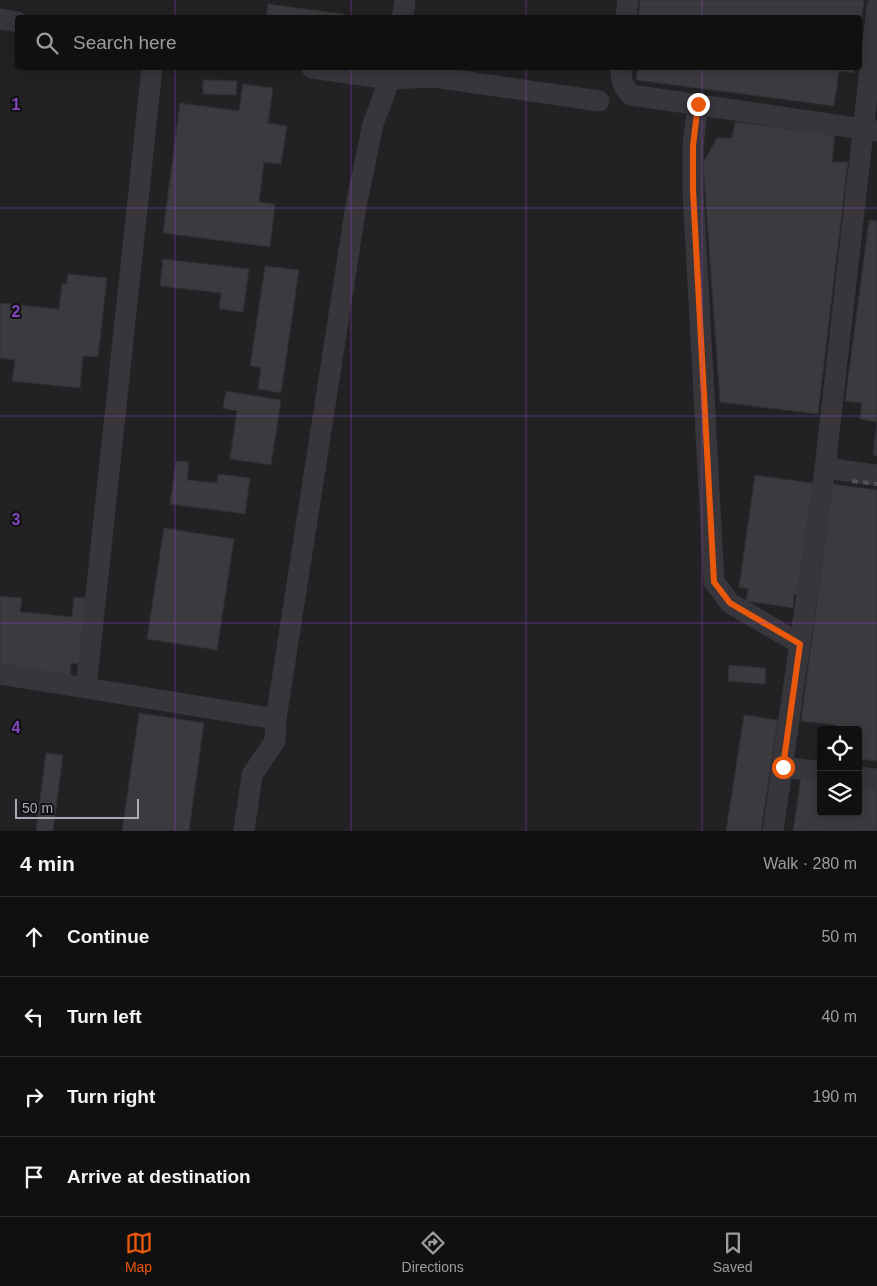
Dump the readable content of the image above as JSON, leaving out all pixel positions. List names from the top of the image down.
{
  "scale_bar": "50 m",
  "page": {
    "search": "Search here",
    "scale": "50 m",
    "heading": ["4 min", "Walk · 280 m"],
    "list": [
      ["Continue", "50 m"],
      ["Turn left", "40 m"],
      ["Turn right", "190 m"],
      "Arrive at destination"
    ],
    "nav": ["Map", "Directions", "Saved"]
  },
  "grid": {
    "rows": [
      "1",
      "2",
      "3",
      "4"
    ]
  }
}
